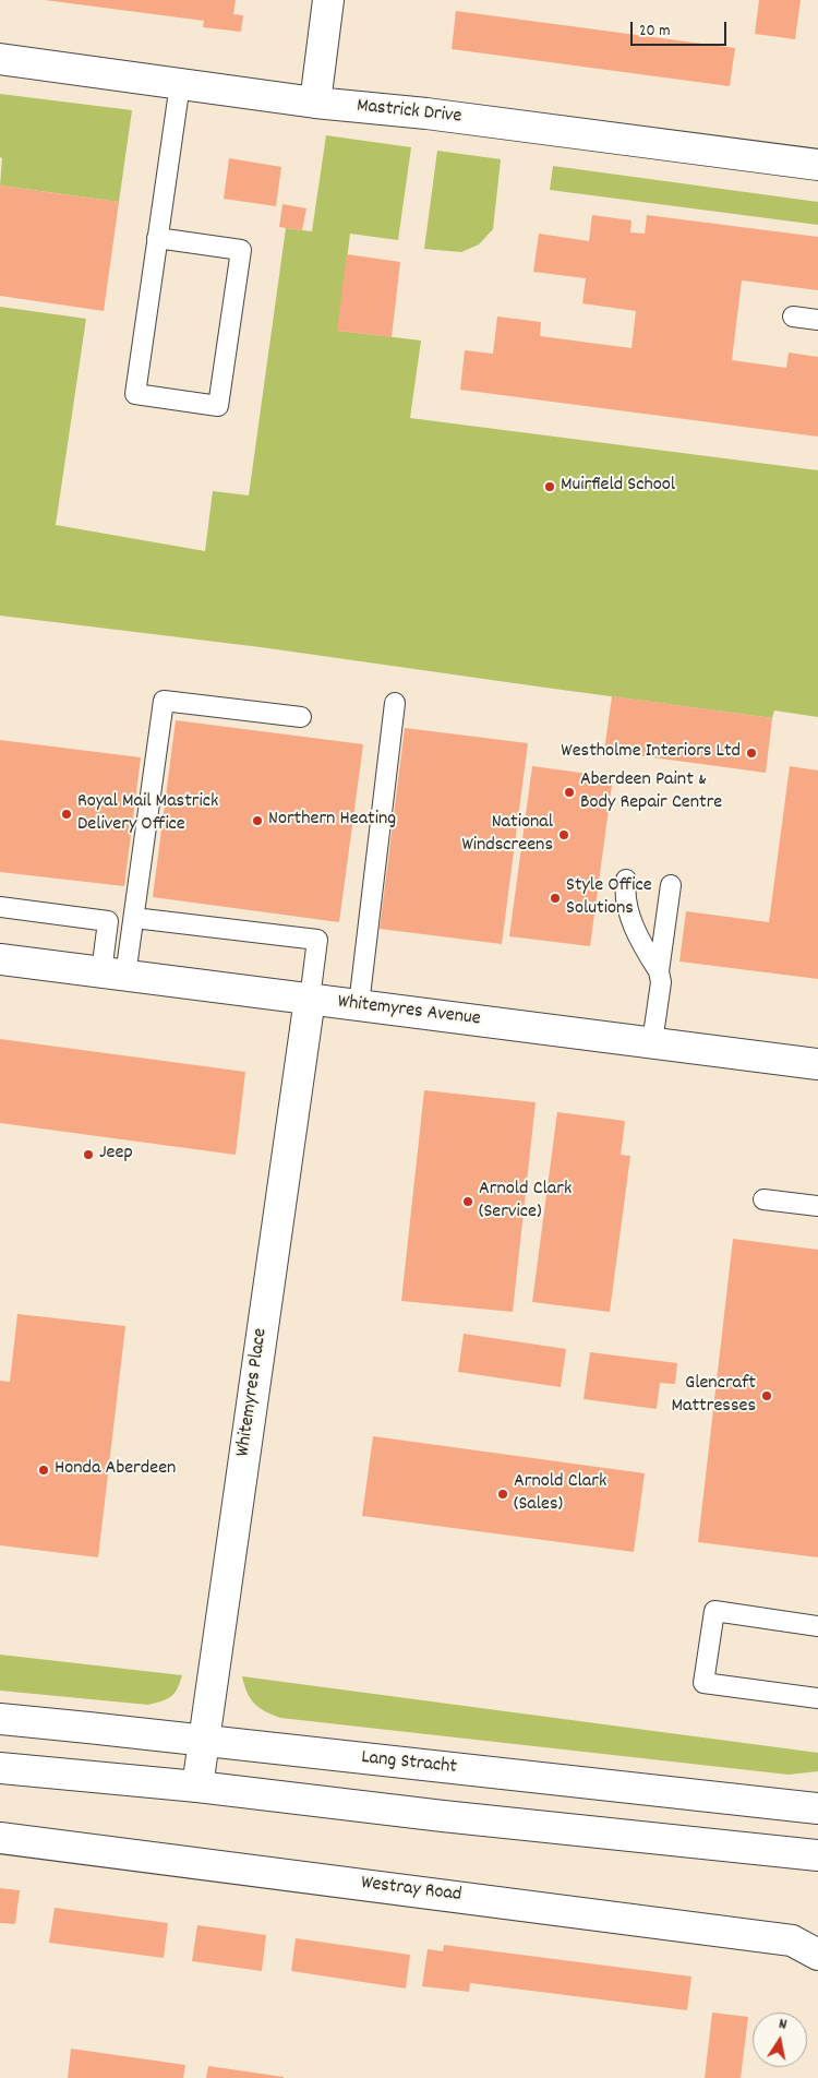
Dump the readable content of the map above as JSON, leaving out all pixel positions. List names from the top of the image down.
{
  "streets": {
    "street": [
      "Mastrick Drive",
      "Whitemyres Avenue",
      "Whitemyres Place",
      "Lang Stracht",
      "Westray Road"
    ]
  },
  "crossings": [
    ["Whitemyres Avenue", "Whitemyres Place"],
    ["Whitemyres Place", "Lang Stracht"]
  ],
  "places": [
    "Muirfield School",
    "Westholme Interiors Ltd",
    "Aberdeen Paint & Body Repair Centre",
    "Royal Mail Mastrick Delivery Office",
    "Northern Heating",
    "National Windscreens",
    "Style Office Solutions",
    "Jeep",
    "Arnold Clark (Service)",
    "Glencraft Mattresses",
    "Honda Aberdeen",
    "Arnold Clark (Sales)"
  ],
  "scale_bar": "20 m",
  "north": "top"
}
